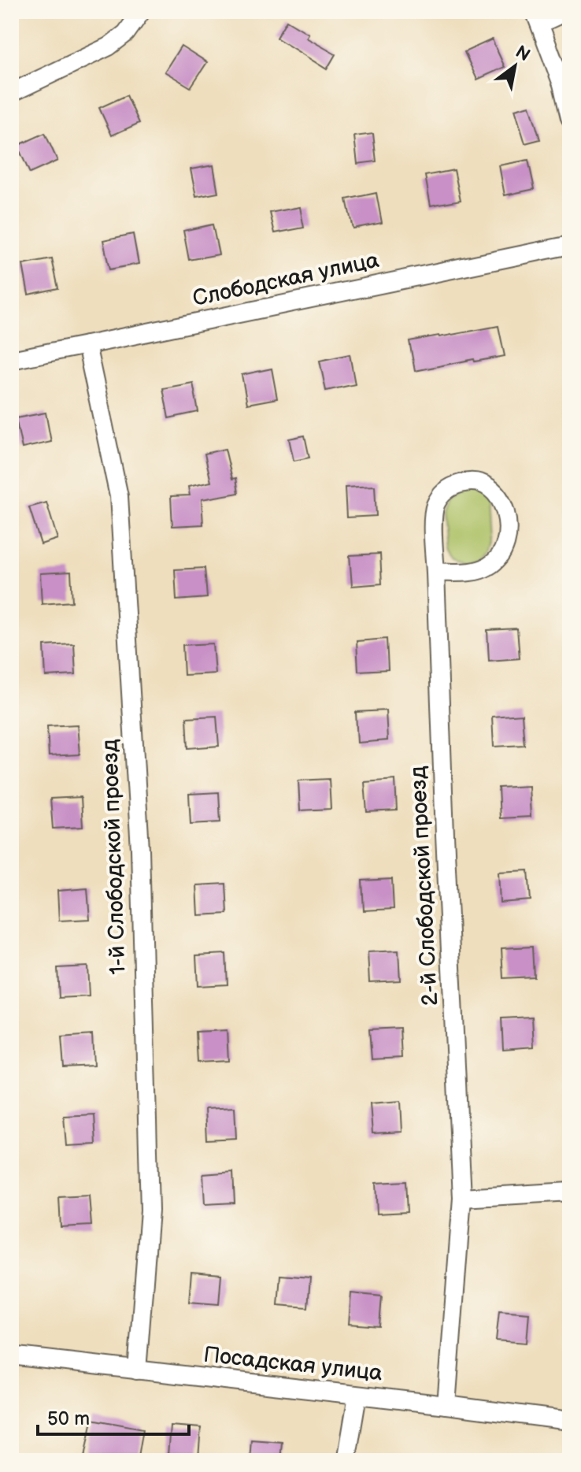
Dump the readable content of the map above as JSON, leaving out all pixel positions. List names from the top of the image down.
{
  "streets": {
    "street": [
      "Слободская улица",
      "1-й Слободской проезд",
      "2-й Слободской проезд",
      "Посадская улица"
    ]
  },
  "crossings": [
    ["Слободская улица", "1-й Слободской проезд"],
    ["1-й Слободской проезд", "Посадская улица"],
    ["2-й Слободской проезд", "Посадская улица"]
  ],
  "scale_bar": "50 m",
  "north": "top right"
}
